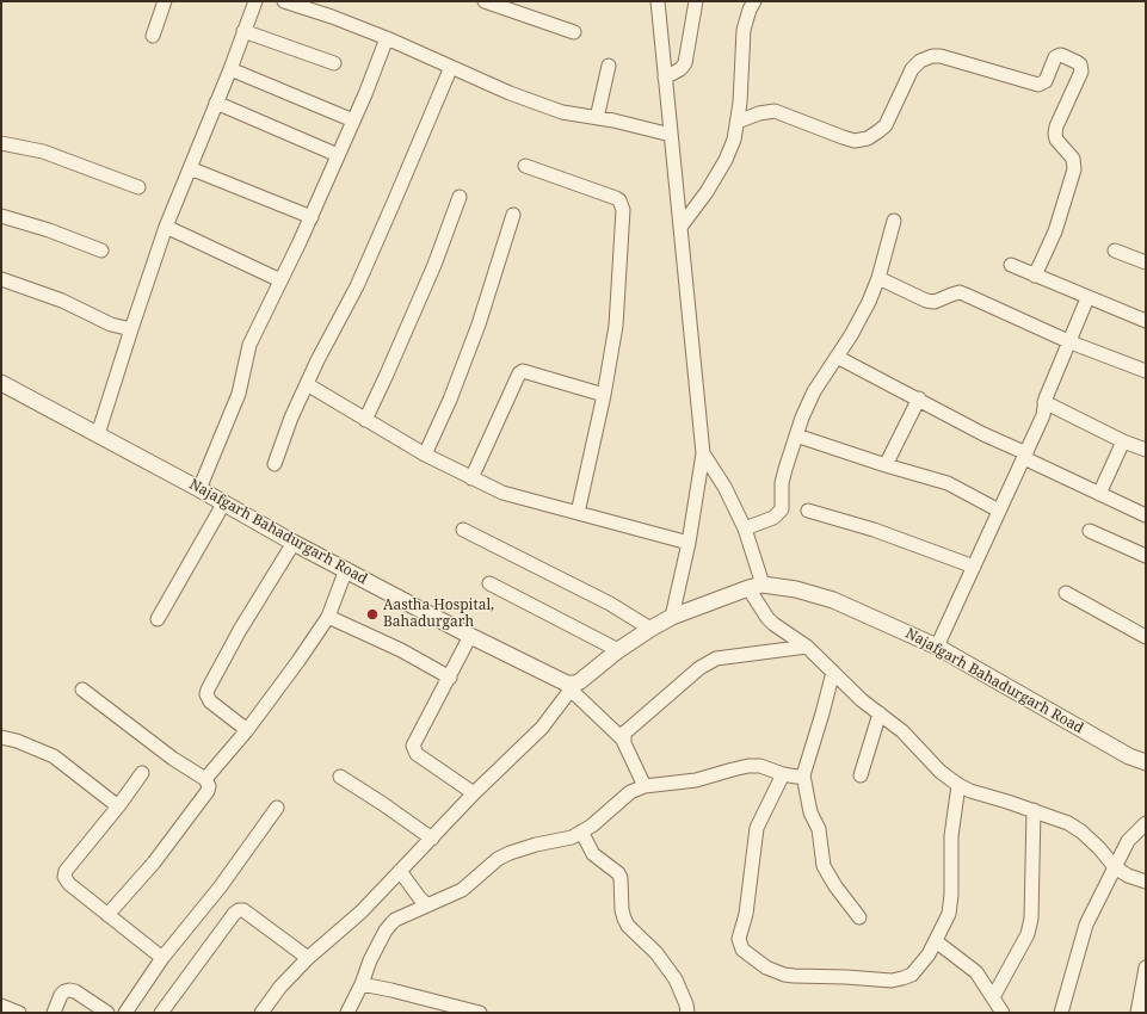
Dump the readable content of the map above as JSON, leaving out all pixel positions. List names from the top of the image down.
{
  "streets": {
    "street": ["Najafgarh Bahadurgarh Road"]
  },
  "places": ["Aastha Hospital, Bahadurgarh"]
}
